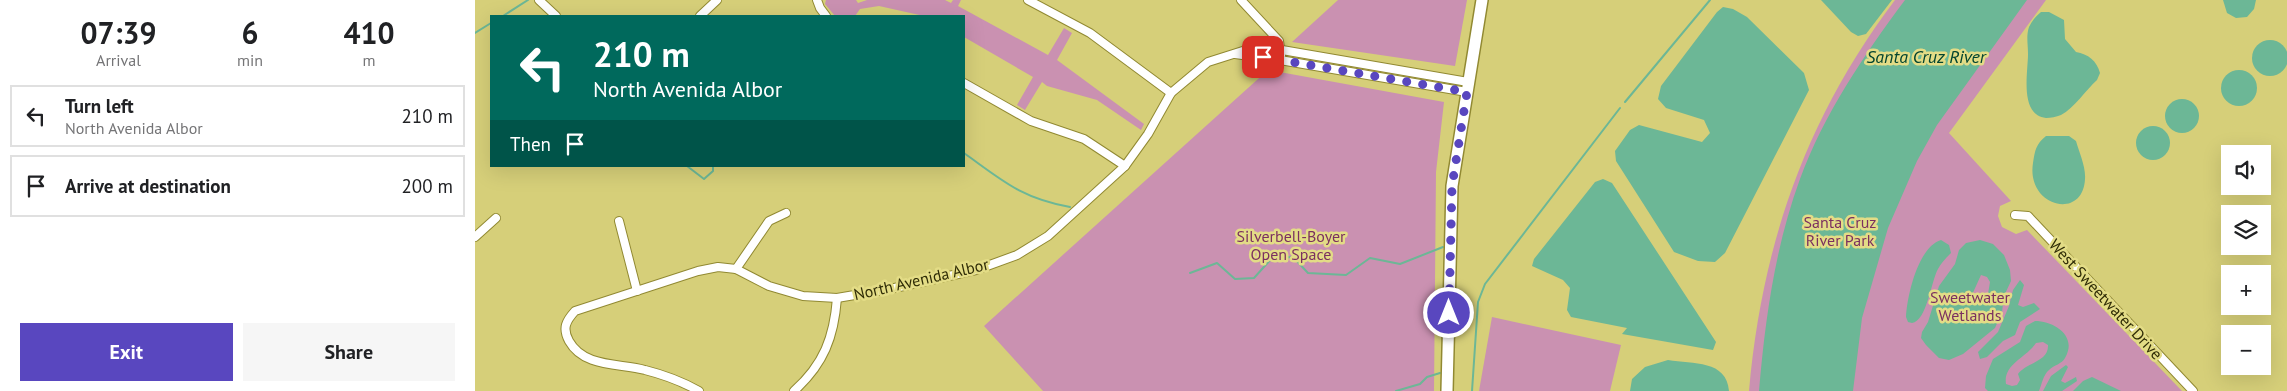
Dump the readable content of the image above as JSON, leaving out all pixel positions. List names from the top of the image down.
{
  "streets": {
    "street": ["North Avenida Albor", "West Sweetwater Drive"]
  },
  "water": ["Santa Cruz River"],
  "parks": ["Santa Cruz River Park", "Silverbell-Boyer Open Space", "Sweetwater Wetlands"],
  "page": {
    "eta": [
      "07:39",
      "Arrival",
      "6",
      "min",
      "410",
      "m"
    ],
    "turn": ["210 m", "North Avenida Albor"],
    "list": [
      {
        "name": "Turn left",
        "note": "North Avenida Albor",
        "value": "210 m"
      },
      {
        "name": "Arrive at destination",
        "value": "200 m"
      }
    ],
    "then": "Then",
    "map_buttons": ["+", "−"],
    "buttons": ["Exit", "Share"]
  }
}
